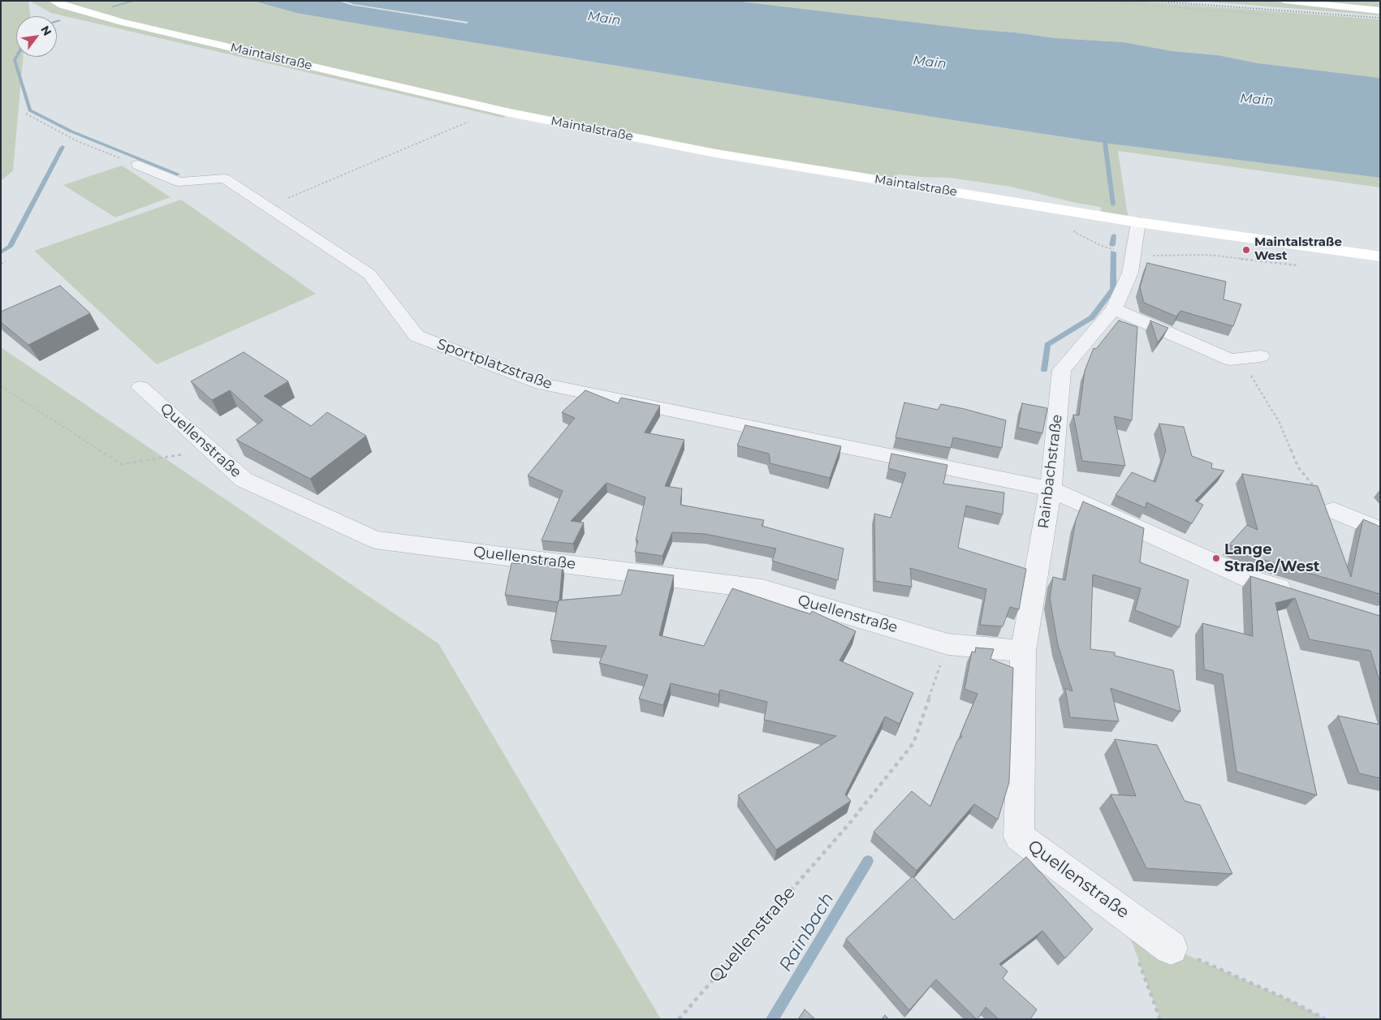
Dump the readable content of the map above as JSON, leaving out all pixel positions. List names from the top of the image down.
{
  "streets": {
    "main road": ["Maintalstraße"],
    "street": ["Sportplatzstraße", "Quellenstraße", "Rainbachstraße"]
  },
  "crossings": [
    ["Maintalstraße", "Rainbachstraße"],
    ["Sportplatzstraße", "Rainbachstraße"],
    ["Quellenstraße", "Rainbachstraße"]
  ],
  "water": ["Main", "Rainbach"],
  "places": ["Maintalstraße West", "Lange Straße/West"],
  "north": "top right"
}
